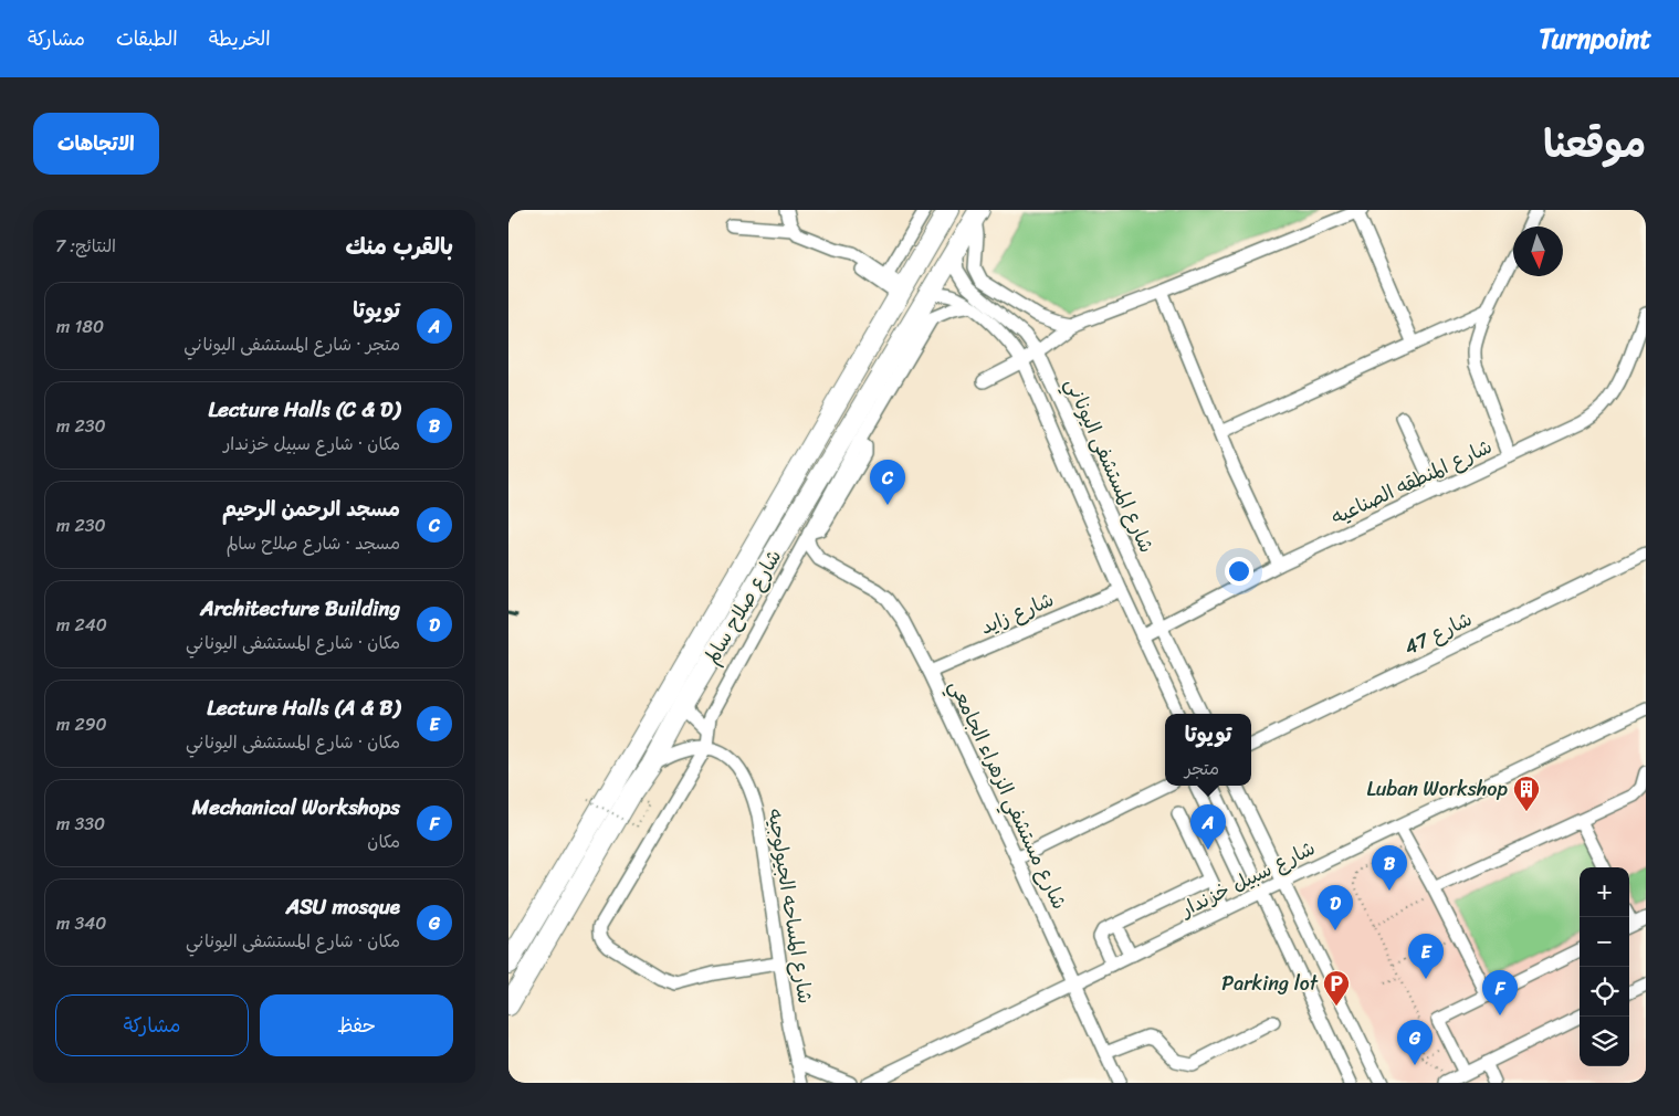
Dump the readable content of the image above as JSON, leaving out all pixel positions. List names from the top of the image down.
{
  "streets": {
    "highway": ["شارع صلاح سالم"],
    "street": [
      "شارع المستشفى اليوناني",
      "شارع المنطقه الصناعيه",
      "شارع زايد",
      "شارع 47",
      "شارع مستشفي الزهراء الجامعي",
      "شارع سبيل خزندار",
      "شارع المساحه الجيولوجيه"
    ]
  },
  "crossings": [
    ["شارع المستشفى اليوناني", "شارع المنطقه الصناعيه"],
    ["شارع المستشفى اليوناني", "شارع صلاح سالم"],
    ["شارع المستشفى اليوناني", "شارع زايد"],
    ["شارع زايد", "شارع مستشفي الزهراء الجامعي"],
    ["شارع مستشفي الزهراء الجامعي", "شارع سبيل خزندار"]
  ],
  "places": {
    "building": ["Luban Workshop"],
    "parking": ["Parking lot"]
  },
  "north": "bottom",
  "page": {
    "header": "Turnpoint",
    "nav": ["الخريطة", "الطبقات", "مشاركة"],
    "title": "موقعنا",
    "buttons": [
      "الاتجاهات",
      ["حفظ", "مشاركة"]
    ],
    "heading": ["بالقرب منك", "النتائج: 7"],
    "list": [
      {
        "mark": "A",
        "name": "تويوتا",
        "note": "متجر · شارع المستشفى اليوناني",
        "value": "180 m"
      },
      {
        "mark": "B",
        "name": "Lecture Halls (C & D)",
        "note": "مكان · شارع سبيل خزندار",
        "value": "230 m"
      },
      {
        "mark": "C",
        "name": "مسجد الرحمن الرحيم",
        "note": "مسجد · شارع صلاح سالم",
        "value": "230 m"
      },
      {
        "mark": "D",
        "name": "Architecture Building",
        "note": "مكان · شارع المستشفى اليوناني",
        "value": "240 m"
      },
      {
        "mark": "E",
        "name": "Lecture Halls (A & B)",
        "note": "مكان · شارع المستشفى اليوناني",
        "value": "290 m"
      },
      {
        "mark": "F",
        "name": "Mechanical Workshops",
        "note": "مكان",
        "value": "330 m"
      },
      {
        "mark": "G",
        "name": "ASU mosque",
        "note": "مكان · شارع المستشفى اليوناني",
        "value": "340 m"
      }
    ],
    "pins": [
      "C",
      "A",
      "B",
      "D",
      "E",
      "F",
      "G"
    ],
    "popup": ["تويوتا", "متجر"],
    "map_buttons": ["+", "−"]
  }
}
